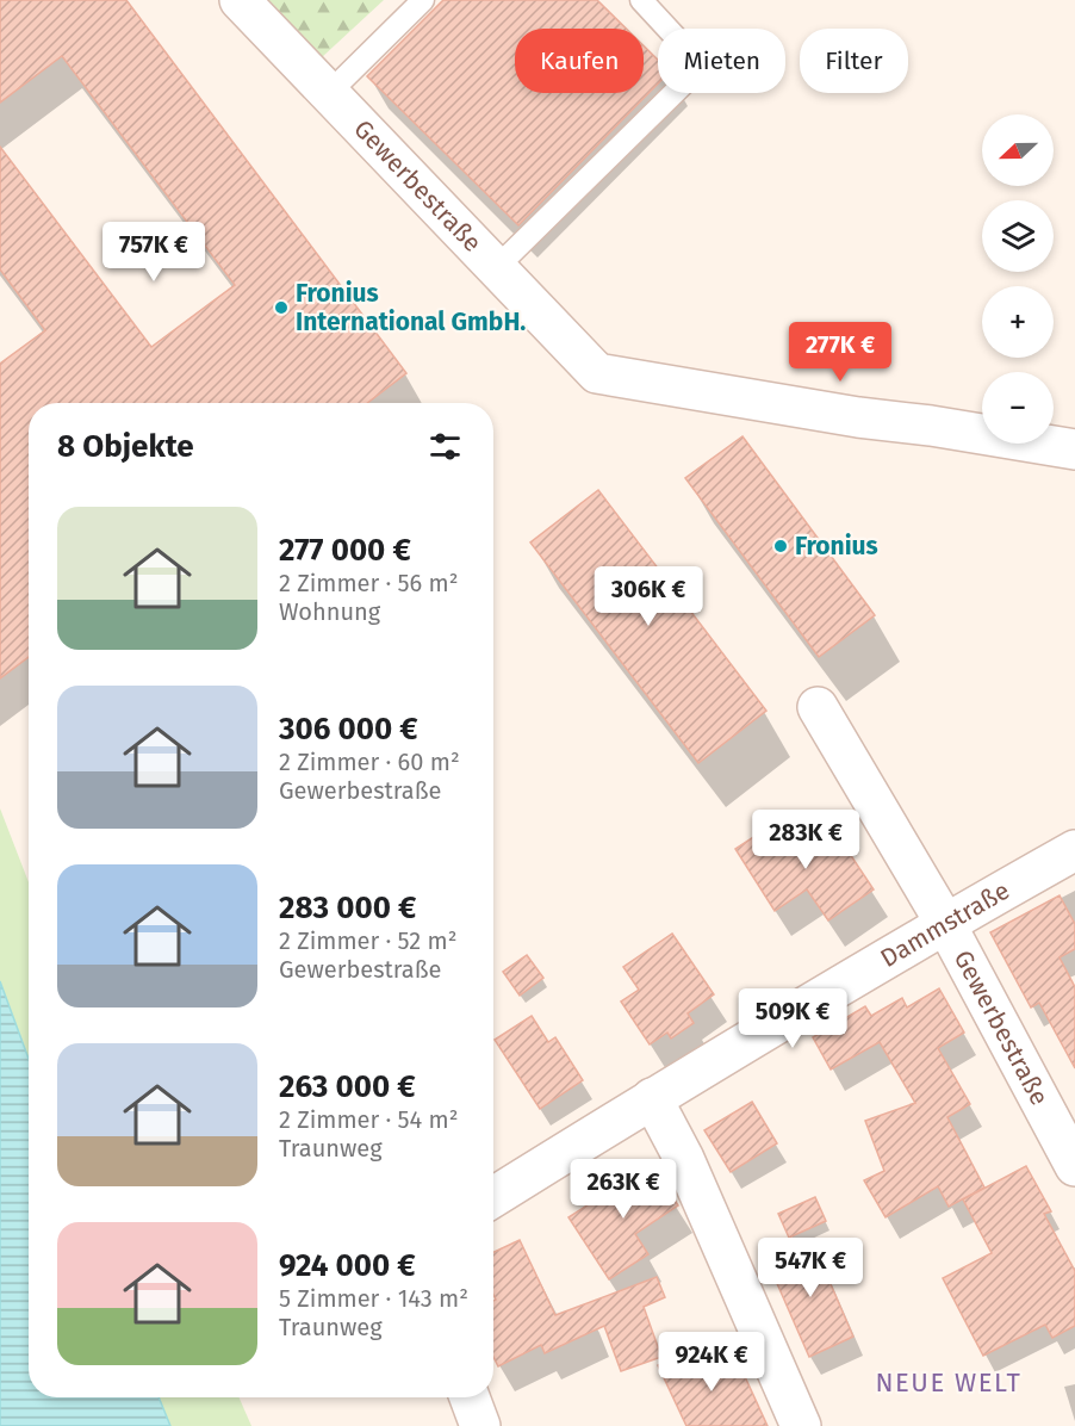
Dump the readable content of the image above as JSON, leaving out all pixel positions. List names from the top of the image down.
{
  "streets": {
    "street": ["Gewerbestraße", "Dammstraße"]
  },
  "crossings": [
    ["Gewerbestraße", "Dammstraße"]
  ],
  "districts": ["NEUE WELT"],
  "places": ["Fronius International GmbH.", "Fronius"],
  "north": "left",
  "page": {
    "chip": ["Kaufen", "Mieten", "Filter"],
    "map_buttons": ["+", "−"],
    "price": [
      "757K €",
      "277K €",
      "306K €",
      "283K €",
      "509K €",
      "263K €",
      "547K €",
      "924K €"
    ],
    "heading": "8 Objekte",
    "list": [
      {
        "name": "277 000 €",
        "note": "2 Zimmer · 56 m² · Wohnung"
      },
      {
        "name": "306 000 €",
        "note": "2 Zimmer · 60 m² · Gewerbestraße"
      },
      {
        "name": "283 000 €",
        "note": "2 Zimmer · 52 m² · Gewerbestraße"
      },
      {
        "name": "263 000 €",
        "note": "2 Zimmer · 54 m² · Traunweg"
      },
      {
        "name": "924 000 €",
        "note": "5 Zimmer · 143 m² · Traunweg"
      }
    ]
  }
}
